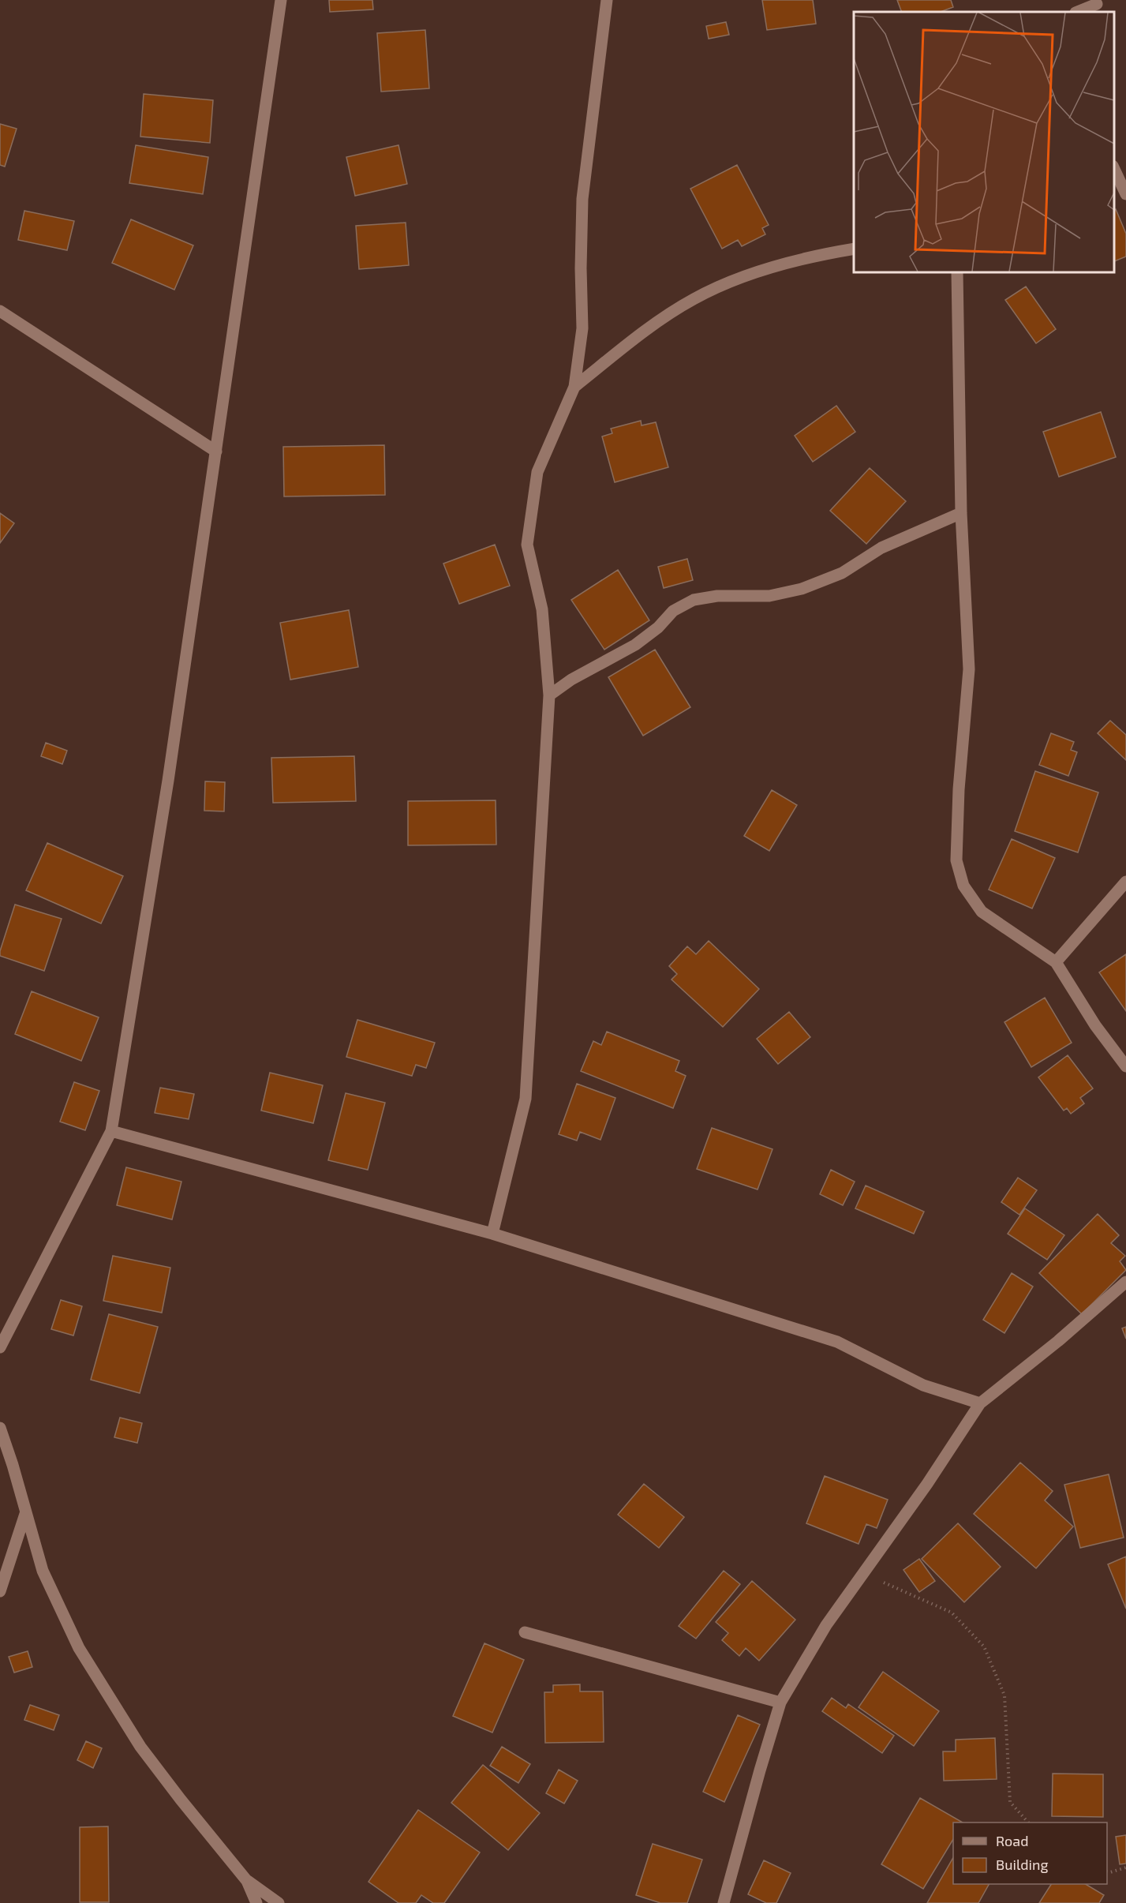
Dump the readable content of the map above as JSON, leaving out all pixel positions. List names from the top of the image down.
{
  "legend": ["Road", "Building"]
}
